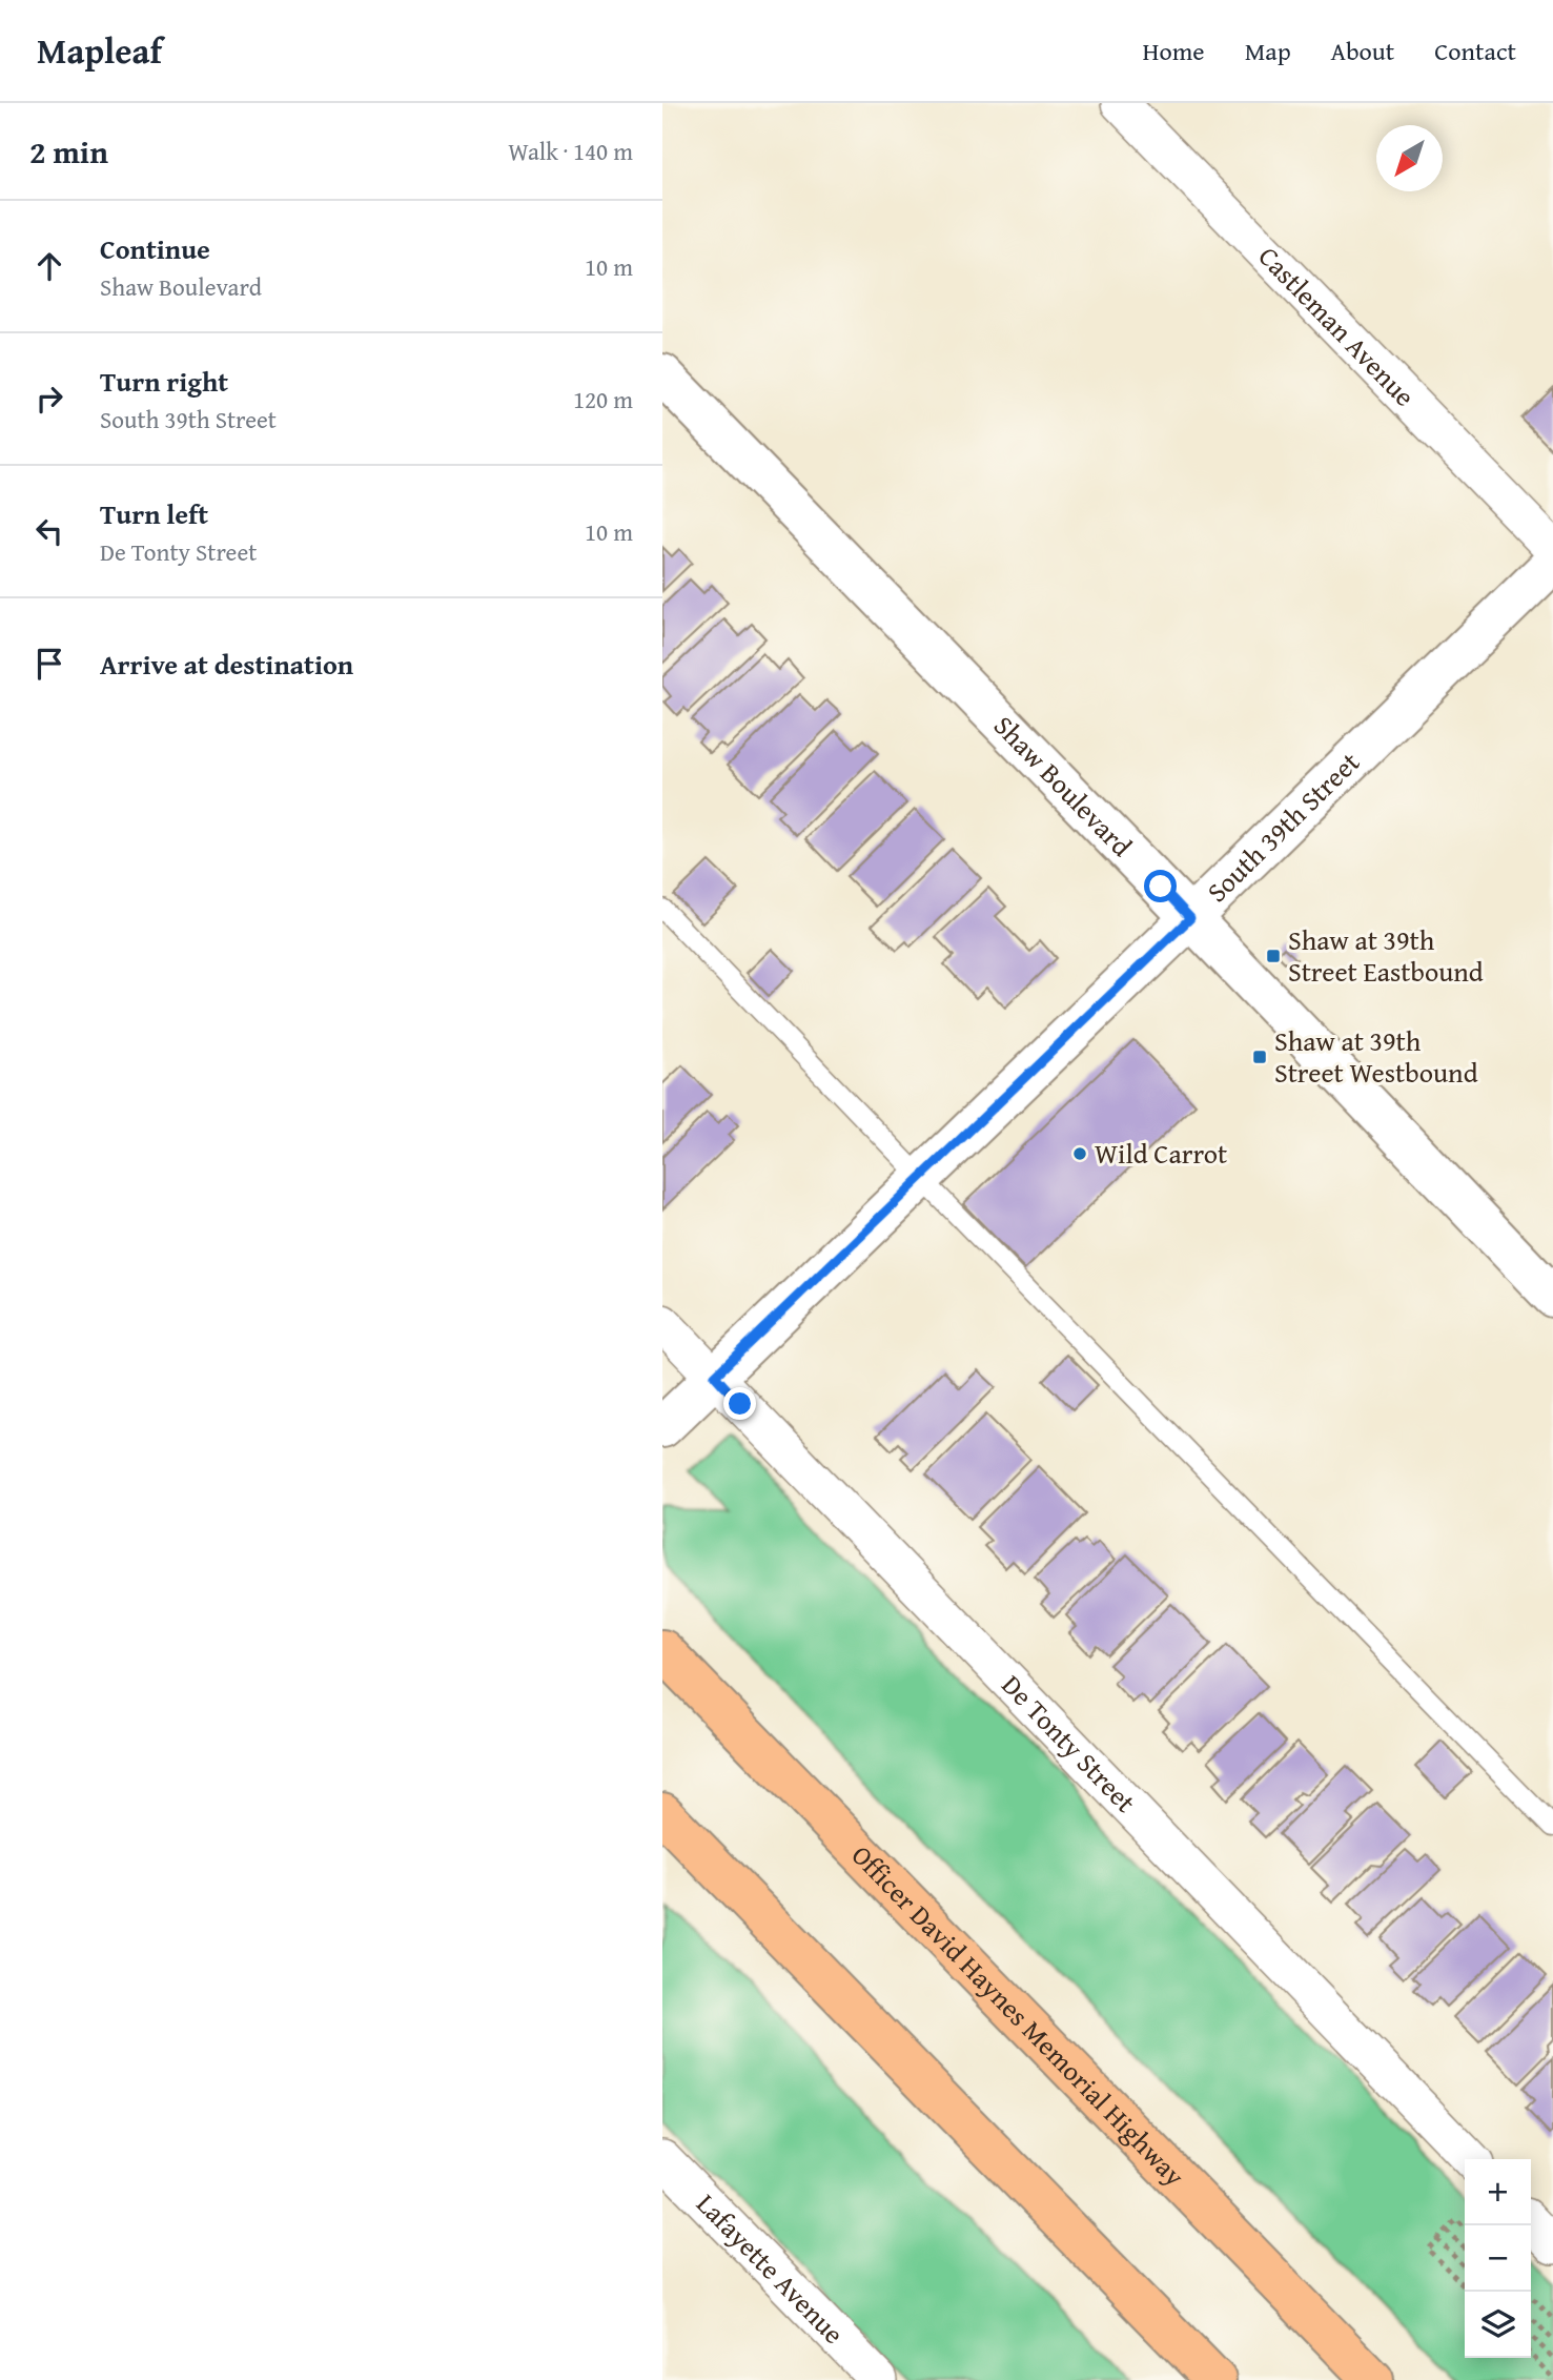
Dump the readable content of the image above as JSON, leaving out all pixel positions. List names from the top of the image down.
{
  "streets": {
    "highway": ["Officer David Haynes Memorial Highway"],
    "street": [
      "Castleman Avenue",
      "Shaw Boulevard",
      "South 39th Street",
      "De Tonty Street",
      "Lafayette Avenue"
    ]
  },
  "crossings": [
    ["Shaw Boulevard", "South 39th Street"],
    ["South 39th Street", "De Tonty Street"]
  ],
  "places": {
    "transit": ["Shaw at 39th Street Eastbound", "Shaw at 39th Street Westbound"],
    "other": ["Wild Carrot"]
  },
  "north": "bottom left",
  "page": {
    "header": "Mapleaf",
    "nav": [
      "Home",
      "Map",
      "About",
      "Contact"
    ],
    "heading": ["2 min", "Walk · 140 m"],
    "list": [
      ["Continue", "Shaw Boulevard", "10 m"],
      ["Turn right", "South 39th Street", "120 m"],
      ["Turn left", "De Tonty Street", "10 m"],
      "Arrive at destination"
    ],
    "map_buttons": ["+", "−"]
  }
}
